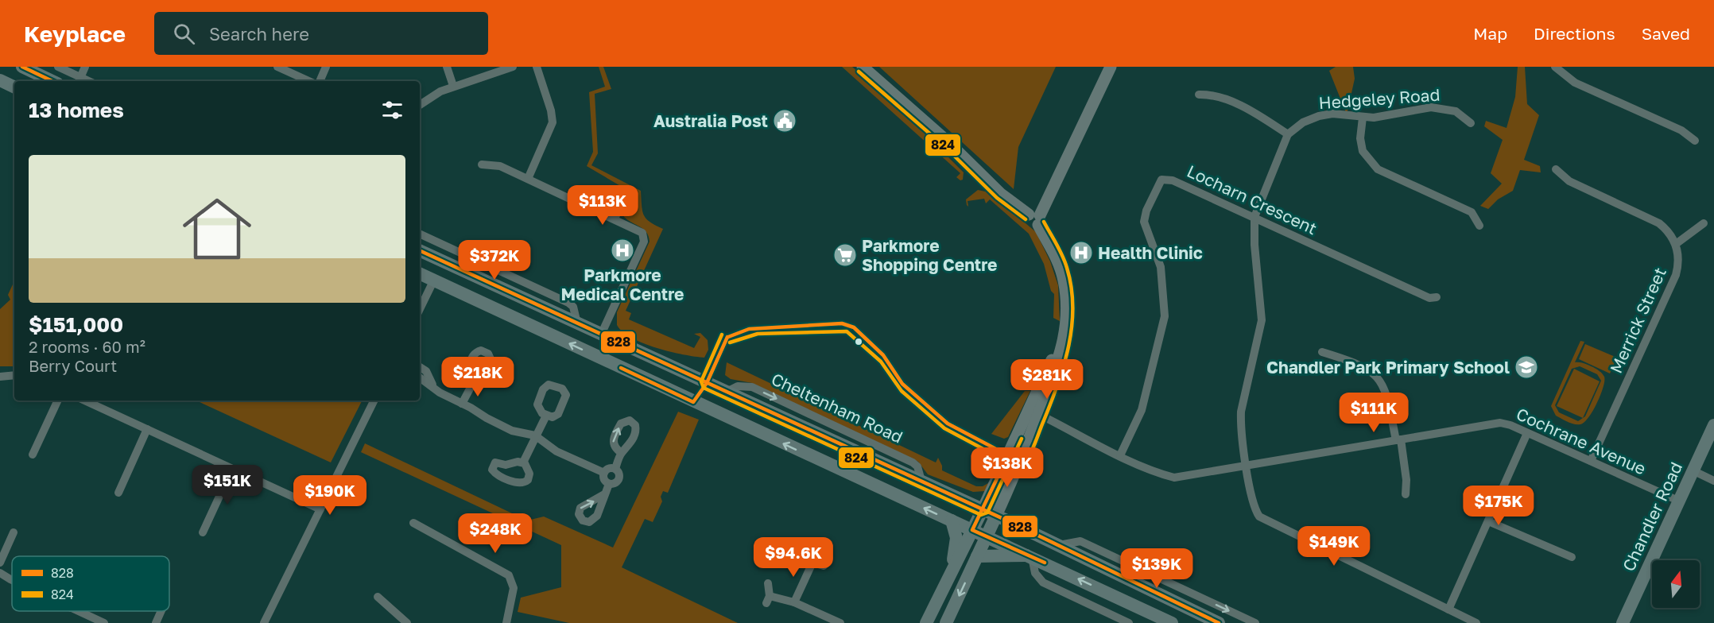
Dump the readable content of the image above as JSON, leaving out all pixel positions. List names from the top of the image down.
{
  "streets": {
    "main road": ["Cheltenham Road", "Chandler Road"],
    "street": [
      "Hedgeley Road",
      "Locharn Crescent",
      "Merrick Street",
      "Cochrane Avenue"
    ]
  },
  "crossings": [
    ["Locharn Crescent", "Cochrane Avenue"],
    ["Merrick Street", "Cochrane Avenue"],
    ["Cochrane Avenue", "Chandler Road"]
  ],
  "places": {
    "public building": ["Australia Post"],
    "hospital": ["Parkmore Medical Centre", "Health Clinic"],
    "supermarket": ["Parkmore Shopping Centre"],
    "school or university": ["Chandler Park Primary School"]
  },
  "lines": ["transit line 828", "transit line 824"],
  "legend": ["828", "824"],
  "north": "top",
  "page": {
    "header": "Keyplace",
    "search": "Search here",
    "nav": ["Map", "Directions", "Saved"],
    "heading": "13 homes",
    "list": [
      {
        "name": "$151,000",
        "note": "2 rooms · 60 m² · Berry Court"
      }
    ],
    "price": [
      "$113K",
      "$372K",
      "$218K",
      "$281K",
      "$111K",
      "$138K",
      "$151K",
      "$190K",
      "$175K",
      "$248K",
      "$149K",
      "$94.6K",
      "$139K"
    ]
  }
}
